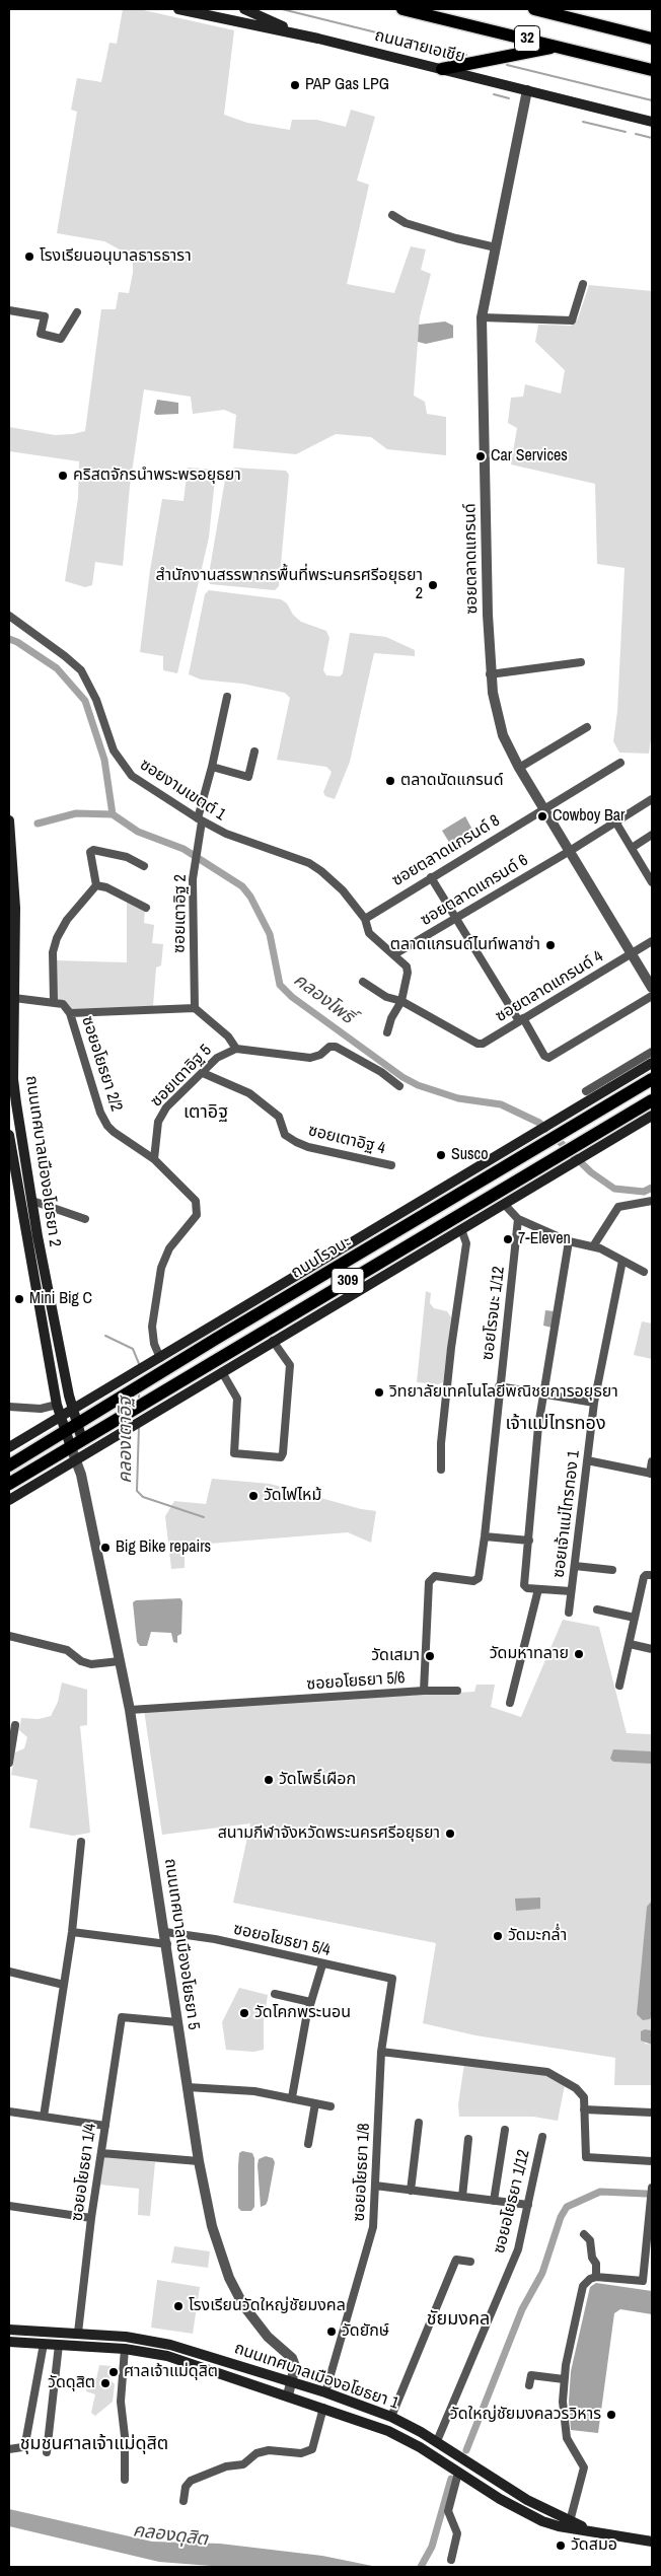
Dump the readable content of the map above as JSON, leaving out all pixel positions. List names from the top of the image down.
{
  "streets": {
    "main road": [
      "32",
      "ถนนสายเอเชีย",
      "ถนนเทศบาลเมืองอโยธยา 2",
      "ถนนโรจนะ",
      "309",
      "ถนนเทศบาลเมืองอโยธยา 1"
    ],
    "street": [
      "ซอยตลาดแกรนด์",
      "ซอยงามเขตต์ 1",
      "ซอยตลาดแกรนด์ 8",
      "ซอยตลาดแกรนด์ 6",
      "ซอยเตาอิฐ 2",
      "ซอยตลาดแกรนด์ 4",
      "ซอยอโยธยา 2/2",
      "ซอยเตาอิฐ 5",
      "ซอยเตาอิฐ 4",
      "ซอยโรจนะ 1/12",
      "ซอยเจ้าแม่ไทรทอง 1",
      "ซอยอโยธยา 5/6",
      "ซอยอโยธยา 5/4",
      "ถนนเทศบาลเมืองอโยธยา 5",
      "ซอยอโยธยา 1/4",
      "ซอยอโยธยา 1/8",
      "ซอยอโยธยา 1/12"
    ]
  },
  "crossings": [
    ["ถนนสายเอเชีย", "ซอยตลาดแกรนด์"],
    ["ซอยตลาดแกรนด์", "ซอยตลาดแกรนด์ 8"],
    ["ซอยตลาดแกรนด์", "ซอยตลาดแกรนด์ 6"],
    ["ซอยตลาดแกรนด์", "ซอยตลาดแกรนด์ 4"],
    ["ซอยงามเขตต์ 1", "ซอยตลาดแกรนด์ 8"],
    ["ซอยงามเขตต์ 1", "ซอยตลาดแกรนด์ 6"],
    ["ซอยงามเขตต์ 1", "ซอยเตาอิฐ 2"],
    ["ซอยงามเขตต์ 1", "ซอยตลาดแกรนด์ 4"],
    ["ซอยอโยธยา 2/2", "ซอยเตาอิฐ 5"],
    ["ซอยอโยธยา 2/2", "ถนนโรจนะ"],
    ["ซอยเตาอิฐ 5", "ซอยเตาอิฐ 4"],
    ["ถนนเทศบาลเมืองอโยธยา 2", "ถนนโรจนะ"],
    ["ถนนเทศบาลเมืองอโยธยา 2", "ถนนเทศบาลเมืองอโยธยา 5"],
    ["ถนนโรจนะ", "ถนนเทศบาลเมืองอโยธยา 5"],
    ["ซอยโรจนะ 1/12", "ซอยอโยธยา 5/6"],
    ["ซอยอโยธยา 5/6", "ถนนเทศบาลเมืองอโยธยา 5"],
    ["ซอยอโยธยา 5/4", "ถนนเทศบาลเมืองอโยธยา 5"],
    ["ซอยอโยธยา 5/4", "ซอยอโยธยา 1/8"],
    ["ถนนเทศบาลเมืองอโยธยา 5", "ซอยอโยธยา 1/4"],
    ["ถนนเทศบาลเมืองอโยธยา 5", "ถนนเทศบาลเมืองอโยธยา 1"],
    ["ซอยอโยธยา 1/4", "ถนนเทศบาลเมืองอโยธยา 1"],
    ["ซอยอโยธยา 1/8", "ถนนเทศบาลเมืองอโยธยา 1"],
    ["ซอยอโยธยา 1/12", "ถนนเทศบาลเมืองอโยธยา 1"]
  ],
  "districts": [
    "เตาอิฐ",
    "เจ้าแม่ไทรทอง",
    "ชัยมงคล",
    "ชุมชนศาลเจ้าแม่ดุสิต"
  ],
  "water": ["คลองโพธิ์", "คลองเตาอิฐ", "คลองดุสิต"],
  "places": [
    "PAP Gas LPG",
    "โรงเรียนอนุบาลธารธารา",
    "Car Services",
    "คริสตจักรนำพระพรอยุธยา",
    "สำนักงานสรรพากรพื้นที่พระนครศรีอยุธยา 2",
    "ตลาดนัดแกรนด์",
    "Cowboy Bar",
    "ตลาดแกรนด์ไนท์พลาซ่า",
    "Susco",
    "7-Eleven",
    "Mini Big C",
    "วิทยาลัยเทคโนโลยีพณิชยการอยุธยา",
    "วัดไฟไหม้",
    "Big Bike repairs",
    "วัดมหาทลาย",
    "วัดเสมา",
    "วัดโพธิ์เผือก",
    "สนามกีฬาจังหวัดพระนครศรีอยุธยา",
    "วัดมะกล่ำ",
    "วัดโคกพระนอน",
    "โรงเรียนวัดใหญ่ชัยมงคล",
    "วัดยักษ์",
    "ศาลเจ้าแม่ดุสิต",
    "วัดดุสิต",
    "วัดใหญ่ชัยมงคลวรวิหาร",
    "วัดสมอ"
  ]
}
